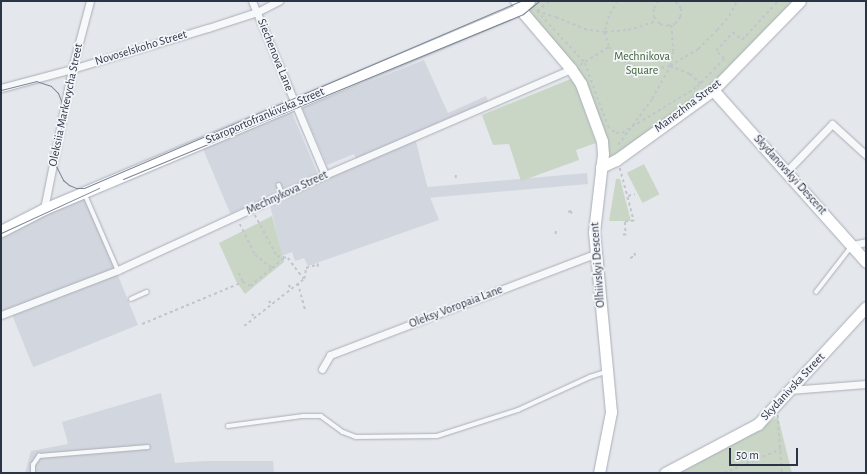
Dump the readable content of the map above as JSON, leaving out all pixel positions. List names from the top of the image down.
{
  "streets": {
    "street": [
      "Novoselskoho Street",
      "Siechenova Lane",
      "Oleksiia Markevycha Street",
      "Manezhna Street",
      "Staroportofrankivska Street",
      "Skydanovskyi Descent",
      "Mechnykova Street",
      "Olhiivskyi Descent",
      "Oleksy Voropaia Lane",
      "Skydanivska Street"
    ]
  },
  "crossings": [
    ["Novoselskoho Street", "Siechenova Lane"],
    ["Novoselskoho Street", "Oleksiia Markevycha Street"],
    ["Siechenova Lane", "Staroportofrankivska Street"],
    ["Siechenova Lane", "Mechnykova Street"],
    ["Oleksiia Markevycha Street", "Staroportofrankivska Street"],
    ["Manezhna Street", "Skydanovskyi Descent"],
    ["Manezhna Street", "Olhiivskyi Descent"],
    ["Staroportofrankivska Street", "Olhiivskyi Descent"],
    ["Mechnykova Street", "Olhiivskyi Descent"],
    ["Olhiivskyi Descent", "Oleksy Voropaia Lane"]
  ],
  "parks": ["Mechnikova Square"],
  "scale_bar": "50 m"
}
